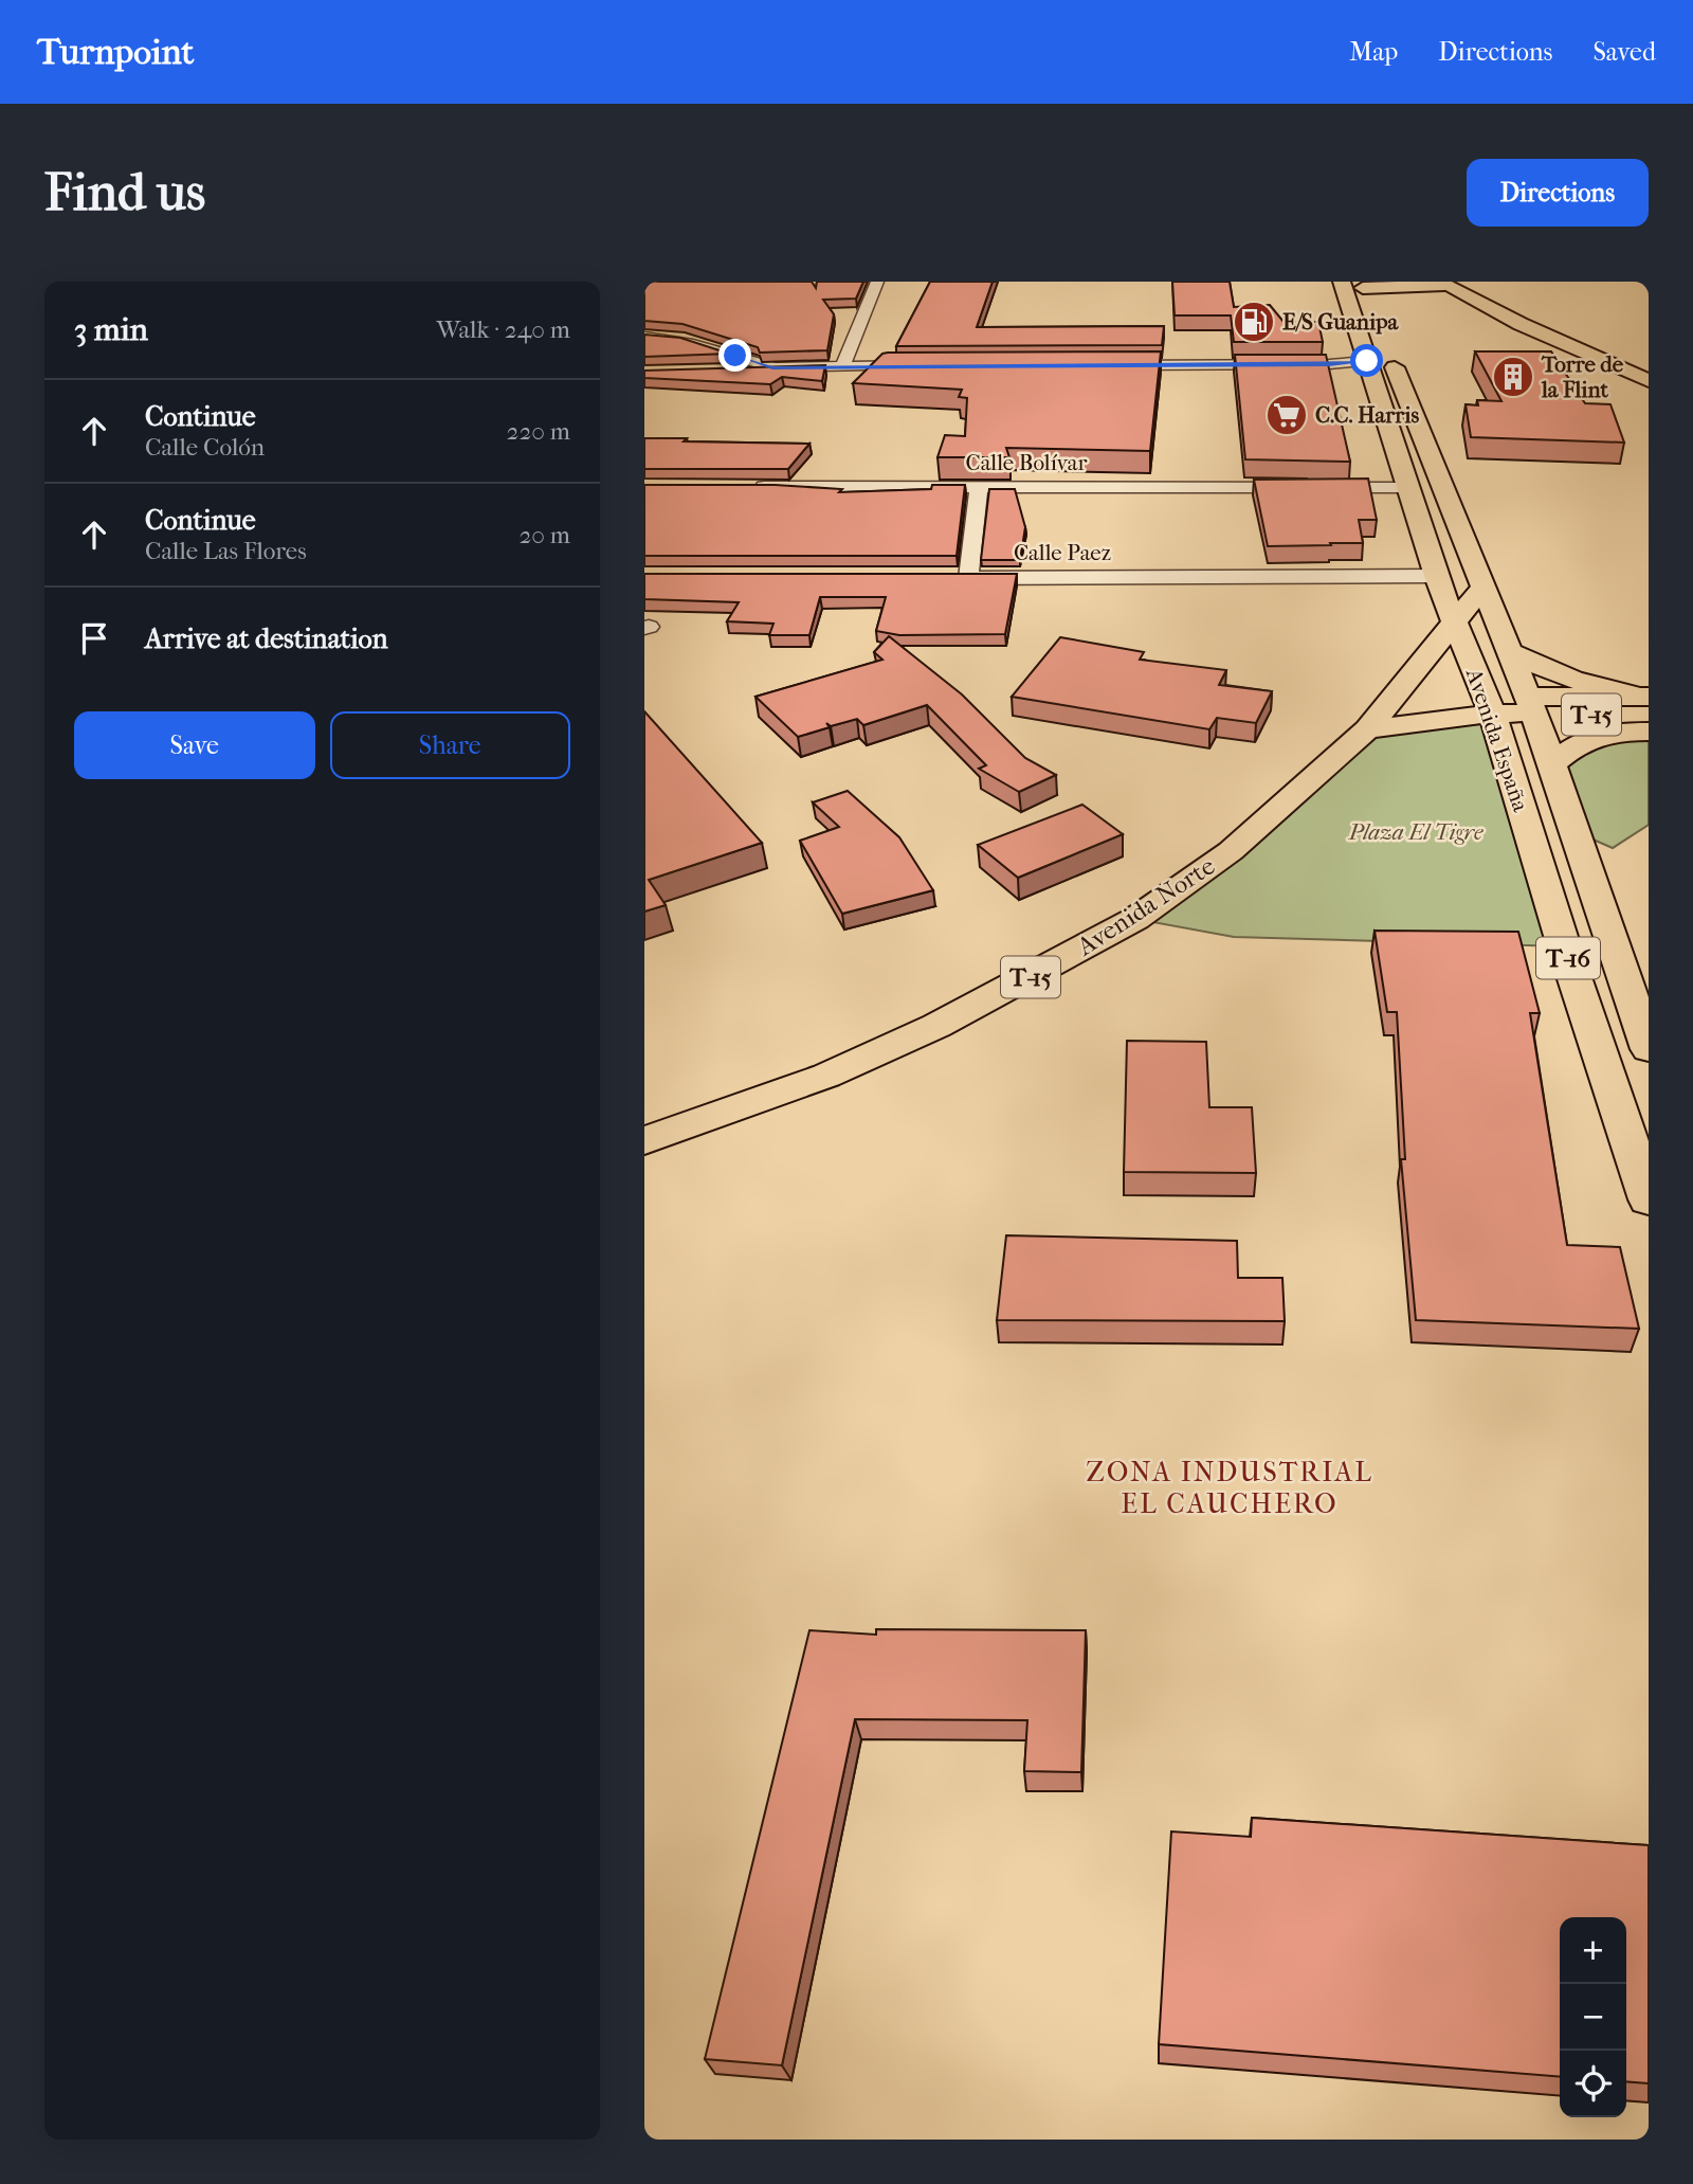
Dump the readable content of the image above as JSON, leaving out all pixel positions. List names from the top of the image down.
{
  "streets": {
    "main road": [
      "T-15",
      "Avenida España",
      "Avenida Norte",
      "T-16"
    ],
    "street": ["Calle Bolívar", "Calle Paez"]
  },
  "crossings": [
    ["Calle Bolívar", "Calle Paez"],
    ["Calle Bolívar", "Avenida España"],
    ["Calle Paez", "Avenida España"],
    ["T-15", "Avenida España"],
    ["T-15", "Avenida Norte"],
    ["Avenida España", "Avenida Norte"]
  ],
  "districts": ["ZONA INDUSTRIAL EL CAUCHERO"],
  "parks": ["Plaza El Tigre"],
  "places": {
    "fuel station": ["E/S Guanipa"],
    "building": ["Torre de la Flint"],
    "supermarket": ["C.C. Harris"]
  },
  "page": {
    "header": "Turnpoint",
    "nav": ["Map", "Directions", "Saved"],
    "buttons": [
      "Directions",
      ["Save", "Share"]
    ],
    "title": "Find us",
    "heading": ["3 min", "Walk · 240 m"],
    "list": [
      ["Continue", "Calle Colón", "220 m"],
      ["Continue", "Calle Las Flores", "20 m"],
      "Arrive at destination"
    ],
    "map_buttons": ["+", "−"]
  }
}
